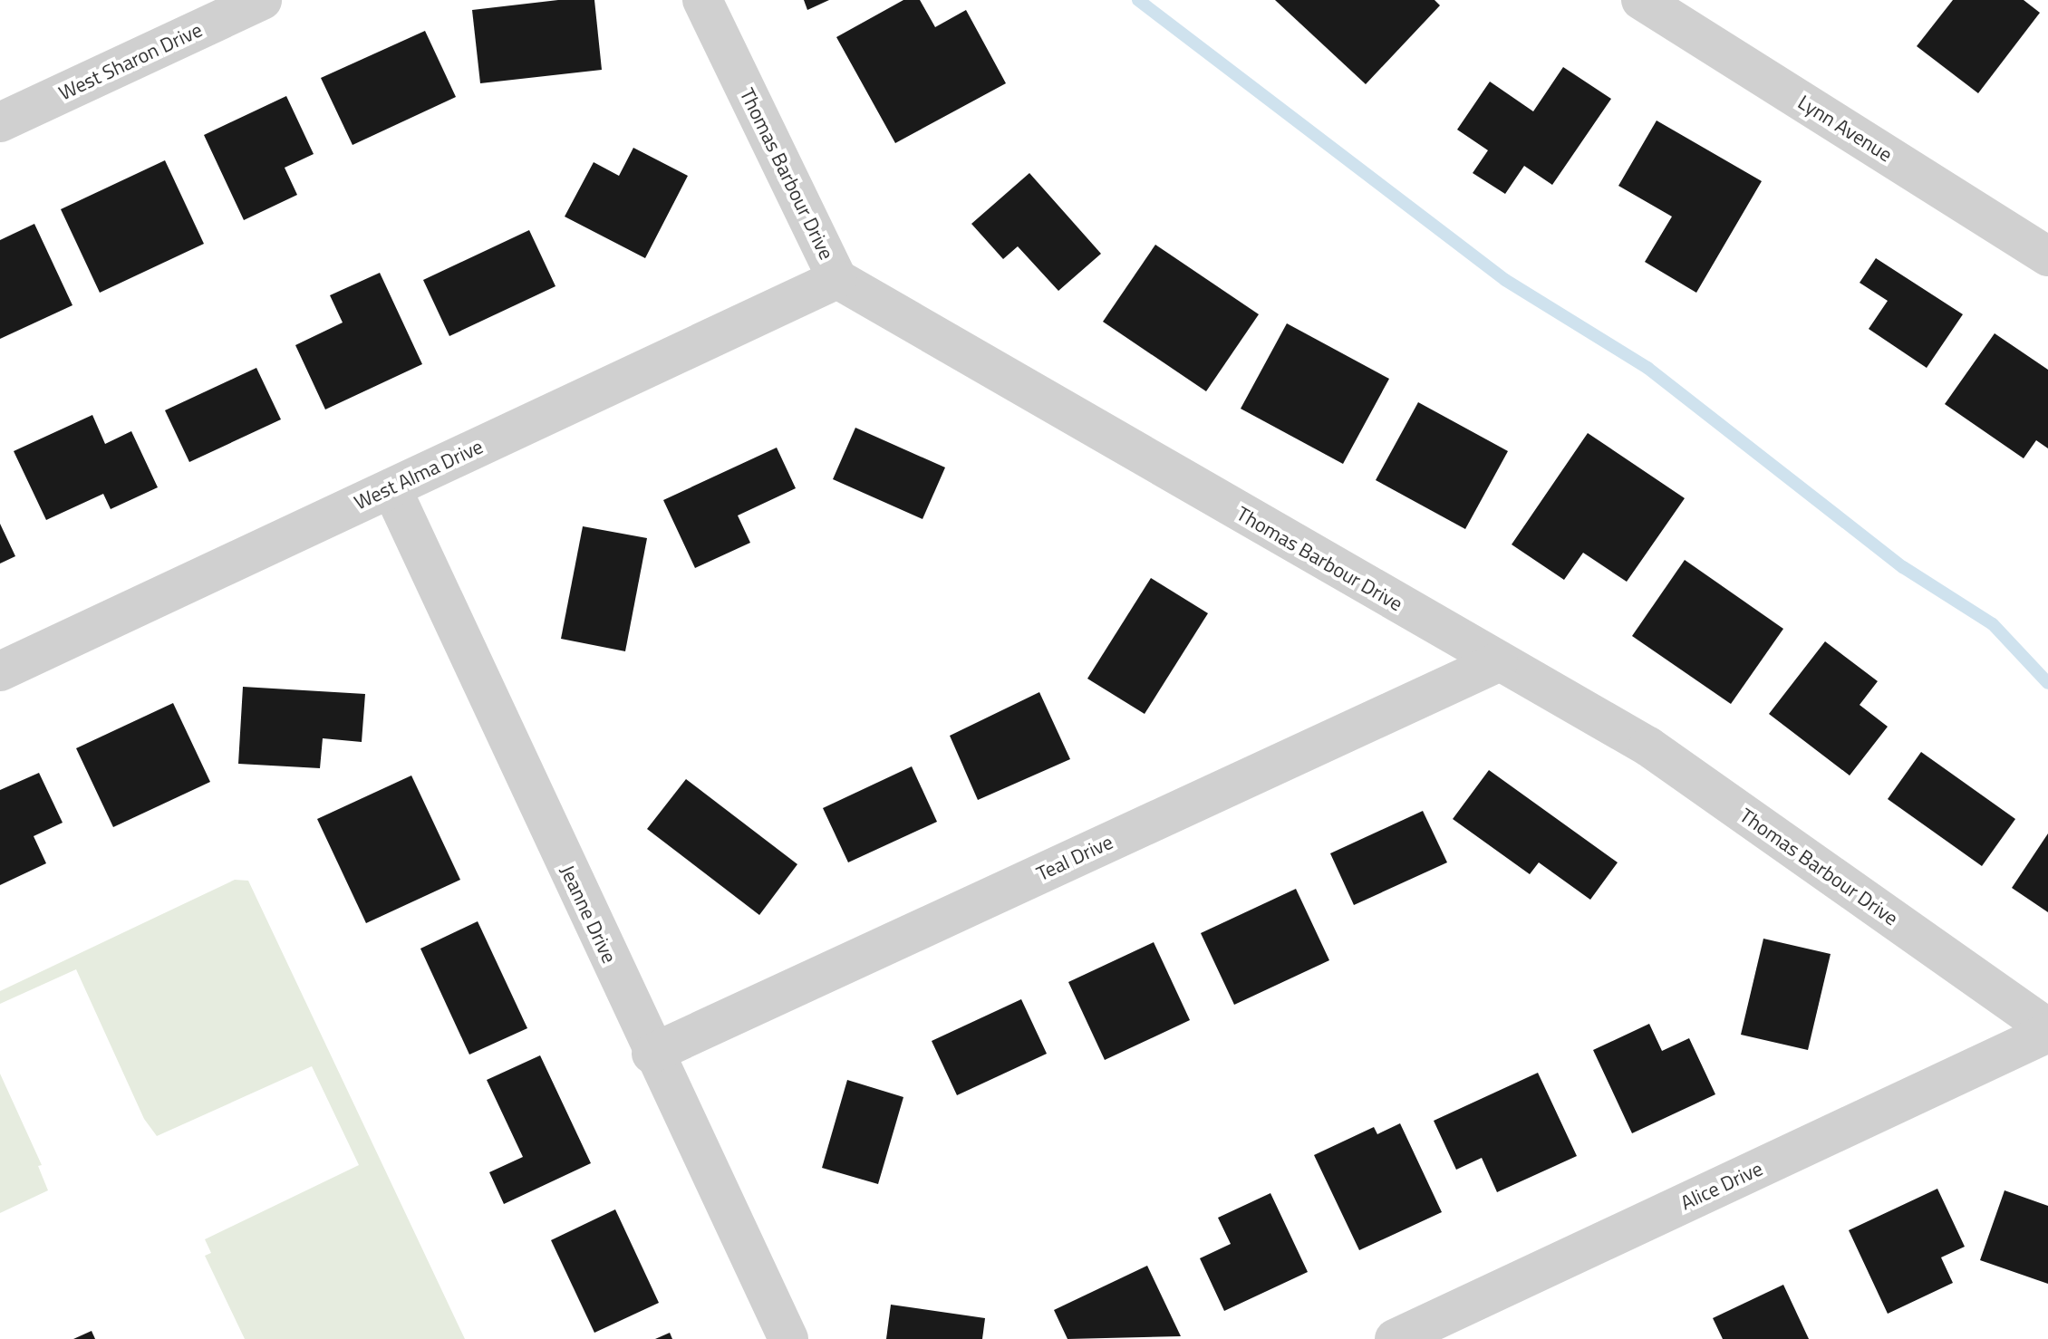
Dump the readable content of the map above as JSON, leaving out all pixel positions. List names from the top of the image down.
{
  "streets": {
    "street": [
      "West Sharon Drive",
      "Lynn Avenue",
      "Thomas Barbour Drive",
      "West Alma Drive",
      "Teal Drive",
      "Jeanne Drive",
      "Alice Drive"
    ]
  },
  "crossings": [
    ["Thomas Barbour Drive", "West Alma Drive"],
    ["Thomas Barbour Drive", "Teal Drive"],
    ["Thomas Barbour Drive", "Alice Drive"],
    ["West Alma Drive", "Jeanne Drive"],
    ["Teal Drive", "Jeanne Drive"]
  ]
}
